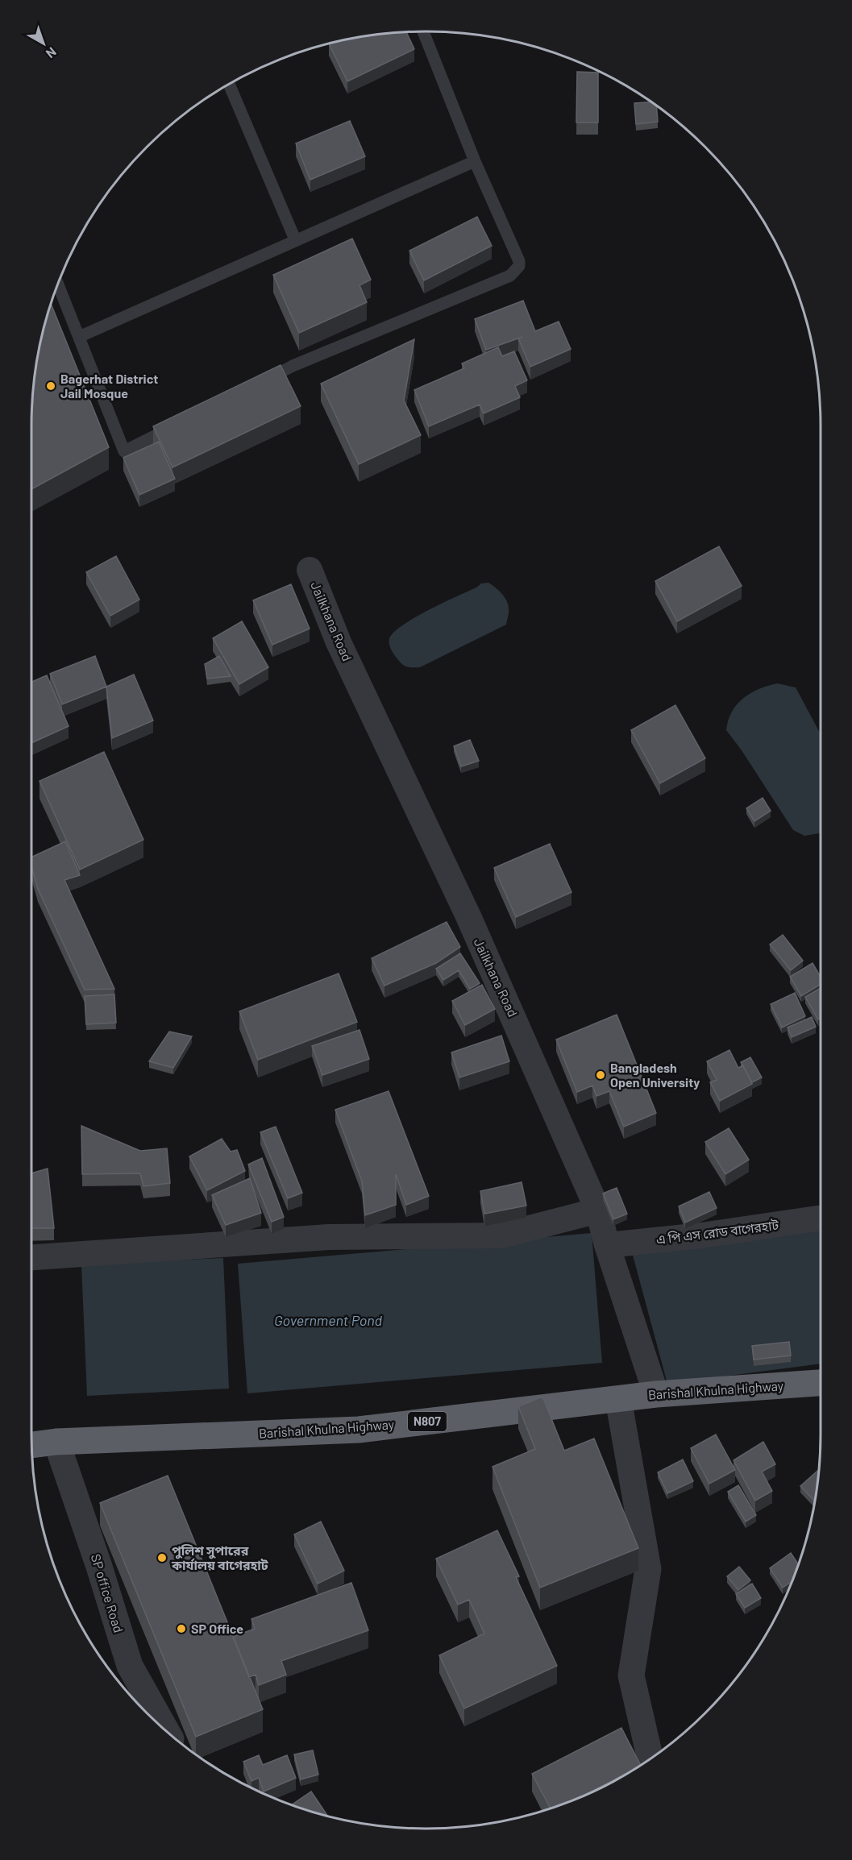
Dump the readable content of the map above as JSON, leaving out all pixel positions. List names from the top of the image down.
{
  "streets": {
    "highway": ["Barishal Khulna Highway", "N807"],
    "street": ["Jailkhana Road", "এ পি এস রোড বাগেরহাট", "SP office Road"]
  },
  "crossings": [
    ["Jailkhana Road", "এ পি এস রোড বাগেরহাট"],
    ["Jailkhana Road", "Barishal Khulna Highway"],
    ["Barishal Khulna Highway", "SP office Road"]
  ],
  "water": ["Government Pond"],
  "places": [
    "Bagerhat District Jail Mosque",
    "Bangladesh Open University",
    "পুলিশ সুপারের কার্যালয় বাগেরহাট",
    "SP Office"
  ],
  "north": "bottom right"
}
